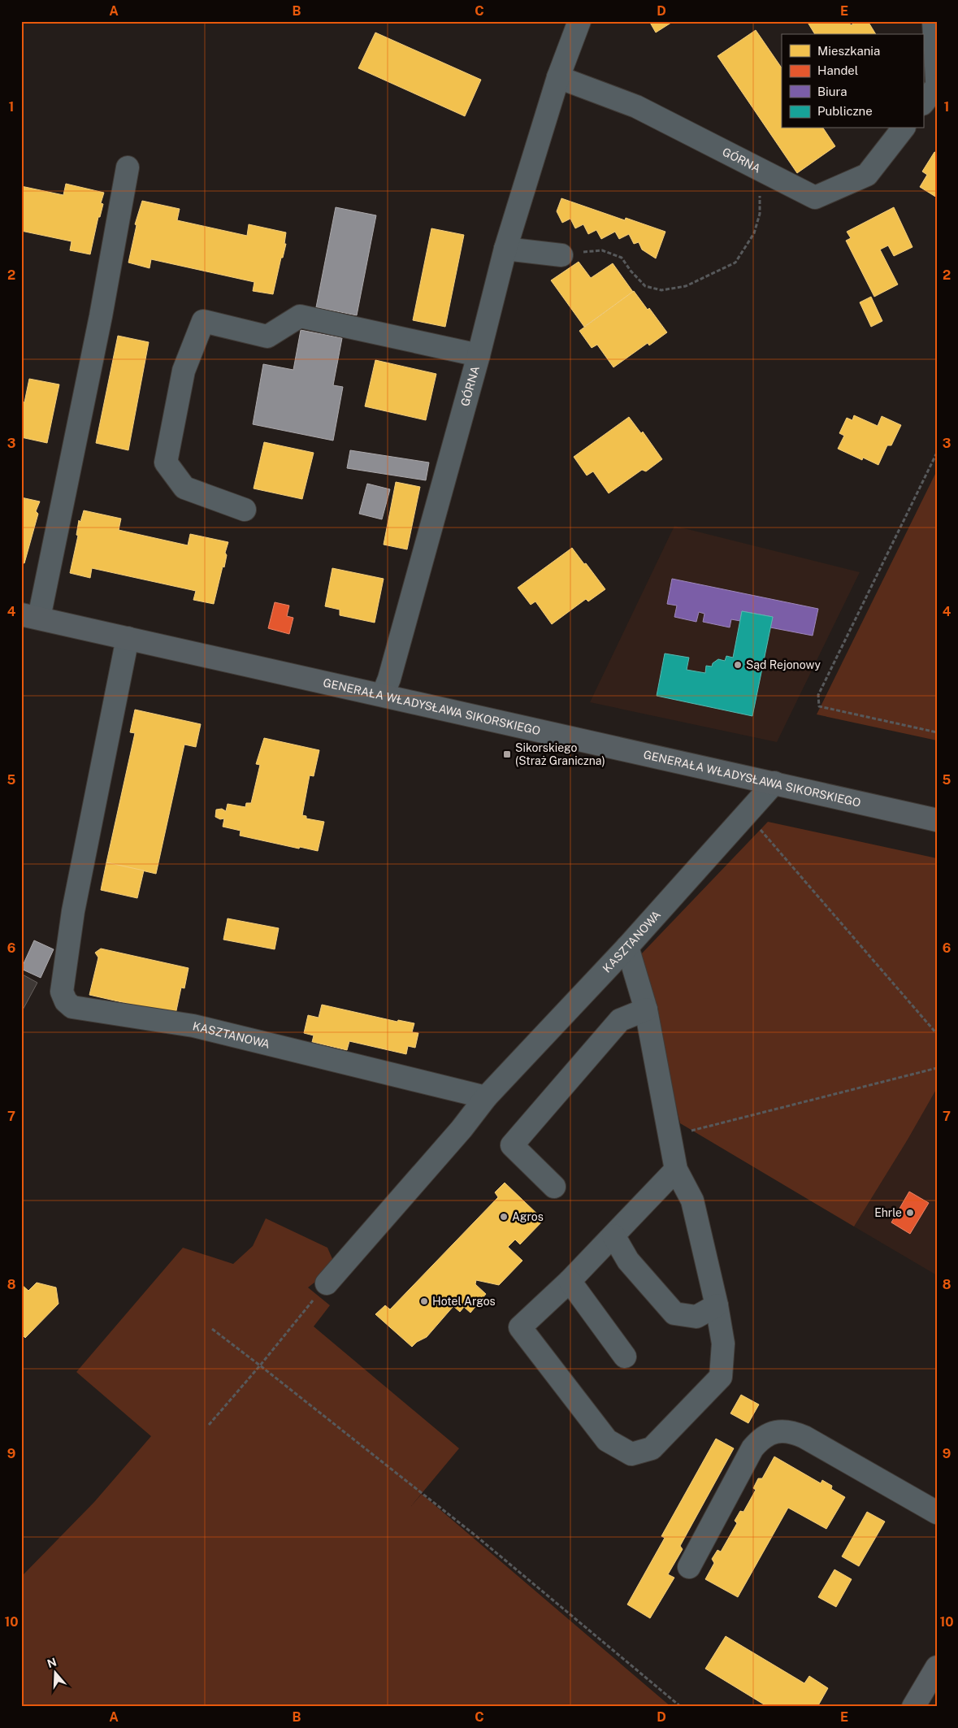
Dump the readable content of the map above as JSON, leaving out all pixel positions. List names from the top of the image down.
{
  "streets": {
    "main road": ["GENERAŁA WŁADYSŁAWA SIKORSKIEGO"],
    "street": ["GÓRNA", "KASZTANOWA"]
  },
  "crossings": [
    ["GÓRNA", "GENERAŁA WŁADYSŁAWA SIKORSKIEGO"],
    ["GENERAŁA WŁADYSŁAWA SIKORSKIEGO", "KASZTANOWA"]
  ],
  "places": {
    "other": [
      "Sąd Rejonowy",
      "Ehrle",
      "Agros",
      "Hotel Argos"
    ],
    "transit": ["Sikorskiego (Straż Graniczna)"]
  },
  "legend": [
    "Mieszkania",
    "Handel",
    "Biura",
    "Publiczne"
  ],
  "north": "top",
  "grid": {
    "columns": [
      "A",
      "B",
      "C",
      "D",
      "E"
    ],
    "rows": [
      "1",
      "2",
      "3",
      "4",
      "5",
      "6",
      "7",
      "8",
      "9",
      "10"
    ]
  }
}
